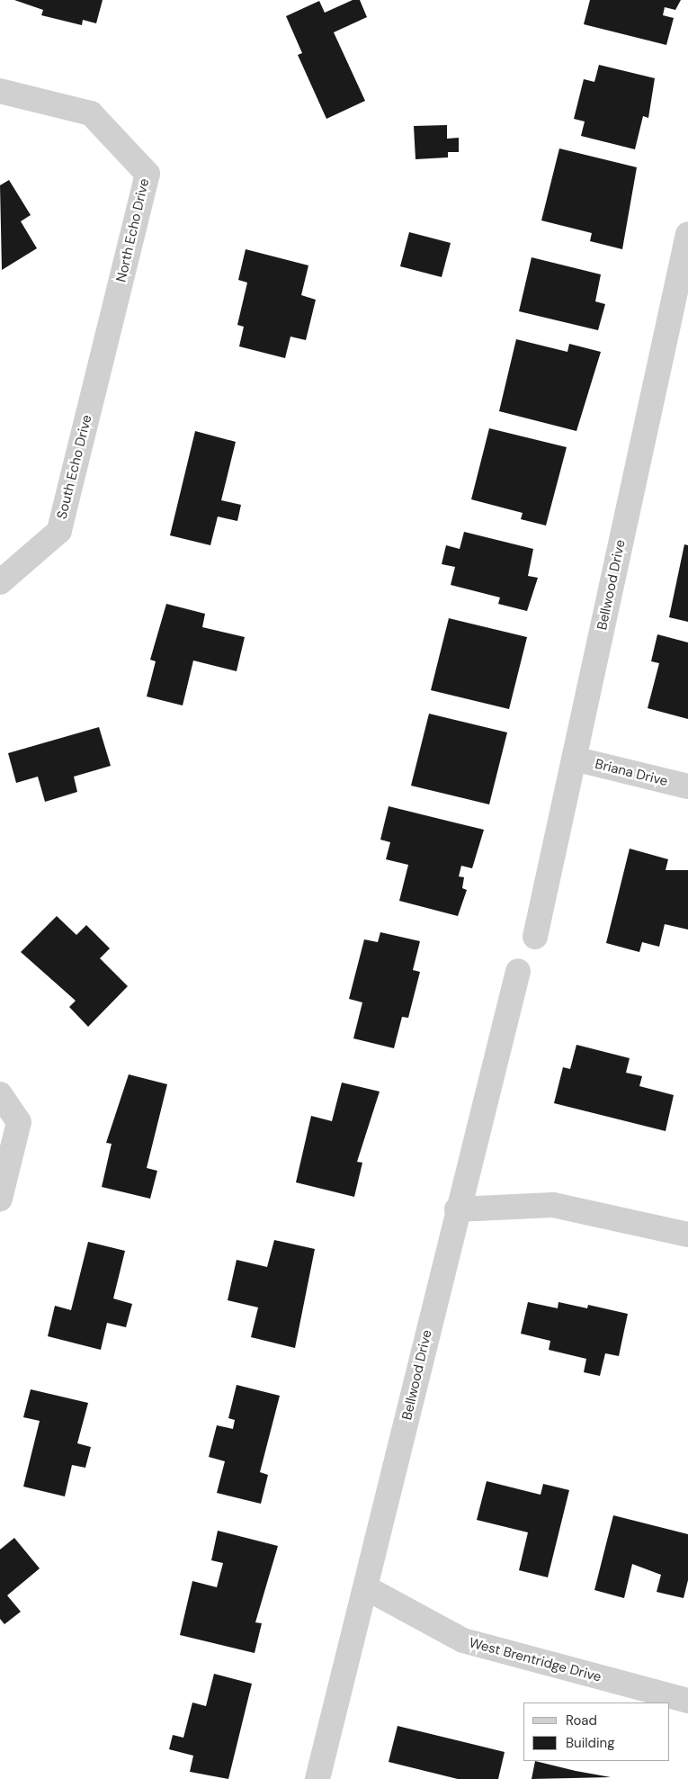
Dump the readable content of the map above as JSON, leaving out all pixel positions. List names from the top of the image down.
{
  "streets": {
    "street": [
      "North Echo Drive",
      "South Echo Drive",
      "Bellwood Drive",
      "Briana Drive",
      "West Brentridge Drive"
    ]
  },
  "crossings": [
    ["North Echo Drive", "South Echo Drive"],
    ["Bellwood Drive", "Briana Drive"],
    ["Bellwood Drive", "West Brentridge Drive"]
  ],
  "legend": ["Road", "Building"]
}
